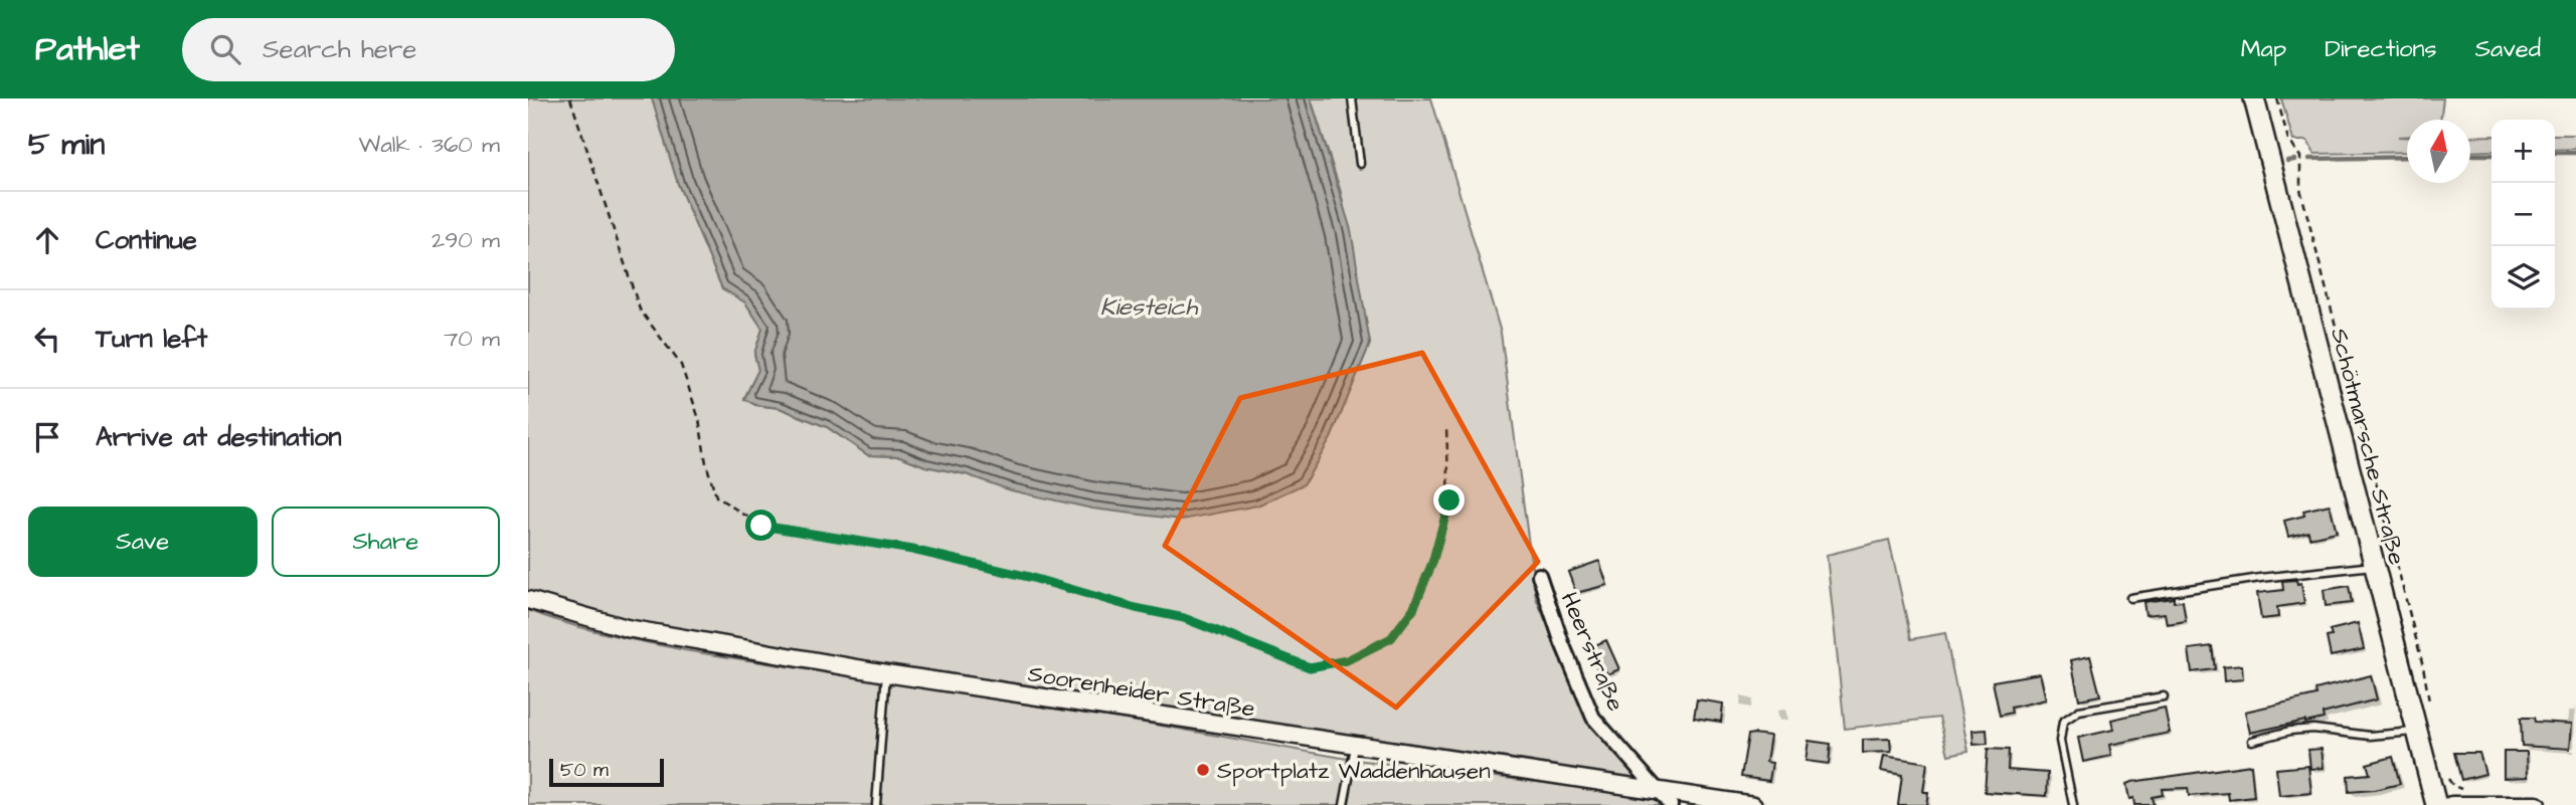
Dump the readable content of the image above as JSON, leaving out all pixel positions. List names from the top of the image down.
{
  "streets": {
    "main road": ["Schötmarsche Straße", "Soorenheider Straße"],
    "street": ["Heerstraße"]
  },
  "crossings": [
    ["Heerstraße", "Soorenheider Straße"]
  ],
  "water": ["Kiesteich"],
  "places": ["Sportplatz Waddenhausen"],
  "scale_bar": "50 m",
  "north": "top",
  "page": {
    "header": "Pathlet",
    "search": "Search here",
    "nav": ["Map", "Directions", "Saved"],
    "heading": ["5 min", "Walk · 360 m"],
    "map_buttons": ["+", "−"],
    "list": [
      ["Continue", "290 m"],
      ["Turn left", "70 m"],
      "Arrive at destination"
    ],
    "buttons": ["Save", "Share"],
    "scale": "50 m"
  }
}
